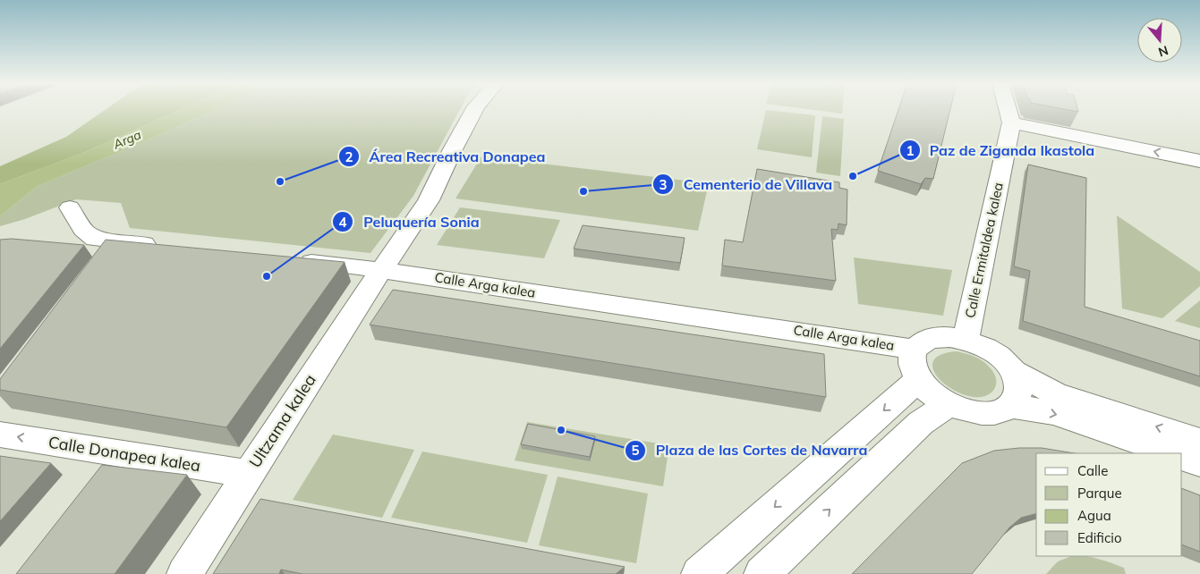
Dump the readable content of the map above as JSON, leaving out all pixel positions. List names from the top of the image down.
{
  "streets": {
    "street": [
      "Calle Ermitaldea kalea",
      "Calle Arga kalea",
      "Ultzama kalea",
      "Calle Donapea kalea"
    ]
  },
  "crossings": [
    ["Calle Ermitaldea kalea", "Calle Arga kalea"],
    ["Calle Arga kalea", "Ultzama kalea"],
    ["Ultzama kalea", "Calle Donapea kalea"]
  ],
  "one_way": ["Calle Donapea kalea"],
  "water": ["Arga"],
  "places": [
    "Paz de Ziganda Ikastola",
    "Área Recreativa Donapea",
    "Cementerio de Villava",
    "Peluquería Sonia",
    "Plaza de las Cortes de Navarra"
  ],
  "legend": [
    "Calle",
    "Parque",
    "Agua",
    "Edificio"
  ],
  "north": "bottom"
}
